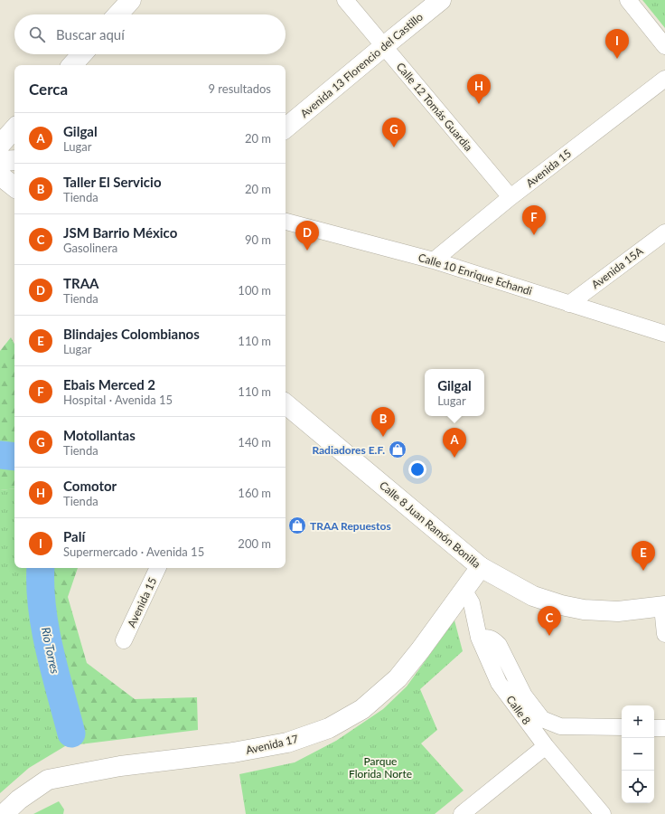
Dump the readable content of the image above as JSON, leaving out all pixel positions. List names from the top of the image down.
{
  "streets": {
    "main road": ["Avenida 13 Florencio del Castillo", "Calle 8 Juan Ramón Bonilla", "Avenida 17"],
    "street": [
      "Calle 12 Tomás Guardia",
      "Avenida 15",
      "Avenida 15A",
      "Calle 10 Enrique Echandi",
      "Calle 8"
    ]
  },
  "crossings": [
    ["Avenida 13 Florencio del Castillo", "Calle 12 Tomás Guardia"],
    ["Calle 12 Tomás Guardia", "Avenida 15"],
    ["Avenida 15", "Calle 10 Enrique Echandi"],
    ["Avenida 15A", "Calle 10 Enrique Echandi"],
    ["Calle 8 Juan Ramón Bonilla", "Avenida 17"],
    ["Calle 8", "Avenida 17"]
  ],
  "water": ["Río Torres"],
  "parks": ["Parque Florida Norte"],
  "places": {
    "shop": ["Radiadores E.F.", "TRAA Repuestos"]
  },
  "page": {
    "search": "Buscar aquí",
    "pins": [
      "I",
      "H",
      "G",
      "F",
      "D",
      "B",
      "A",
      "E",
      "C"
    ],
    "heading": ["Cerca", "9 resultados"],
    "list": [
      {
        "mark": "A",
        "name": "Gilgal",
        "note": "Lugar",
        "value": "20 m"
      },
      {
        "mark": "B",
        "name": "Taller El Servicio",
        "note": "Tienda",
        "value": "20 m"
      },
      {
        "mark": "C",
        "name": "JSM Barrio México",
        "note": "Gasolinera",
        "value": "90 m"
      },
      {
        "mark": "D",
        "name": "TRAA",
        "note": "Tienda",
        "value": "100 m"
      },
      {
        "mark": "E",
        "name": "Blindajes Colombianos",
        "note": "Lugar",
        "value": "110 m"
      },
      {
        "mark": "F",
        "name": "Ebais Merced 2",
        "note": "Hospital · Avenida 15",
        "value": "110 m"
      },
      {
        "mark": "G",
        "name": "Motollantas",
        "note": "Tienda",
        "value": "140 m"
      },
      {
        "mark": "H",
        "name": "Comotor",
        "note": "Tienda",
        "value": "160 m"
      },
      {
        "mark": "I",
        "name": "Palí",
        "note": "Supermercado · Avenida 15",
        "value": "200 m"
      }
    ],
    "popup": ["Gilgal", "Lugar"],
    "map_buttons": ["+", "−"]
  }
}
